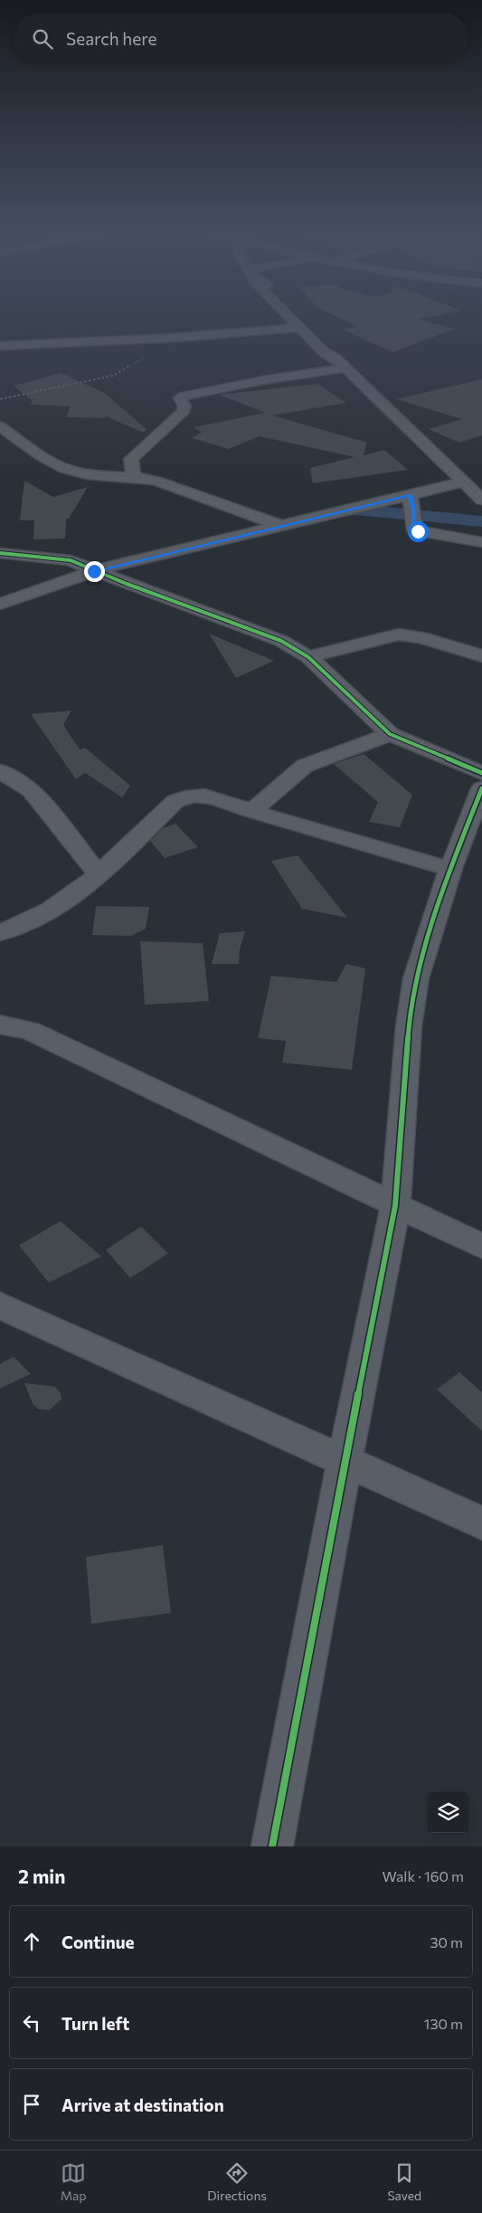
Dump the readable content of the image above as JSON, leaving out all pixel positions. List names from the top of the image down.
{
  "page": {
    "search": "Search here",
    "heading": ["2 min", "Walk · 160 m"],
    "list": [
      ["Continue", "30 m"],
      ["Turn left", "130 m"],
      "Arrive at destination"
    ],
    "nav": ["Map", "Directions", "Saved"]
  }
}
